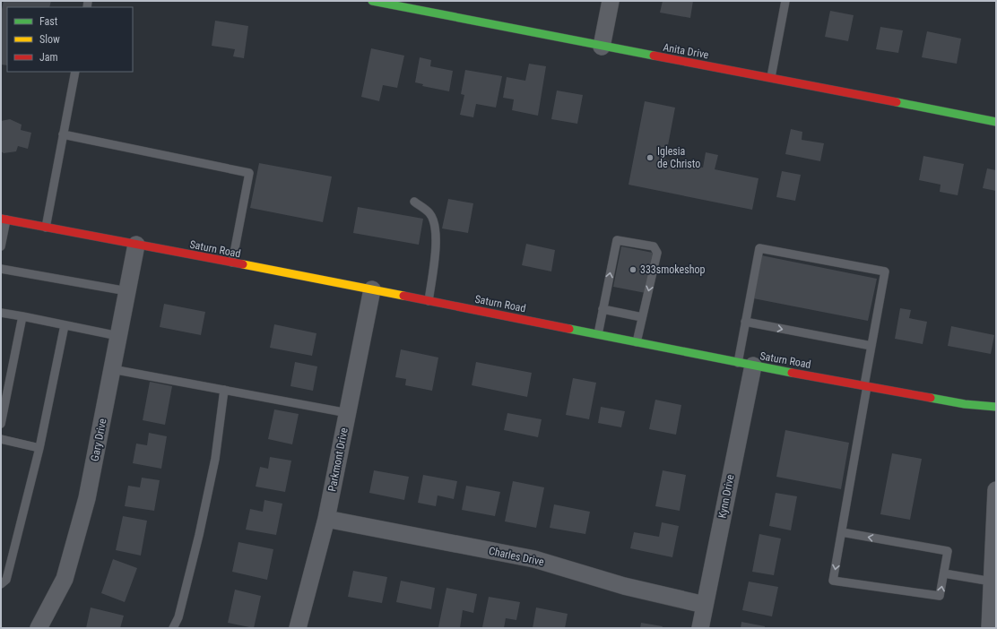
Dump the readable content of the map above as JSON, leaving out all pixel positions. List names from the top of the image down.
{
  "streets": {
    "street": [
      "Anita Drive",
      "Saturn Road",
      "Gary Drive",
      "Parkmont Drive",
      "Kynn Drive",
      "Charles Drive"
    ]
  },
  "crossings": [
    ["Saturn Road", "Gary Drive"],
    ["Saturn Road", "Parkmont Drive"],
    ["Saturn Road", "Kynn Drive"],
    ["Parkmont Drive", "Charles Drive"],
    ["Kynn Drive", "Charles Drive"]
  ],
  "places": ["Iglesia de Christo", "333smokeshop"],
  "legend": ["Fast", "Slow", "Jam"]
}
